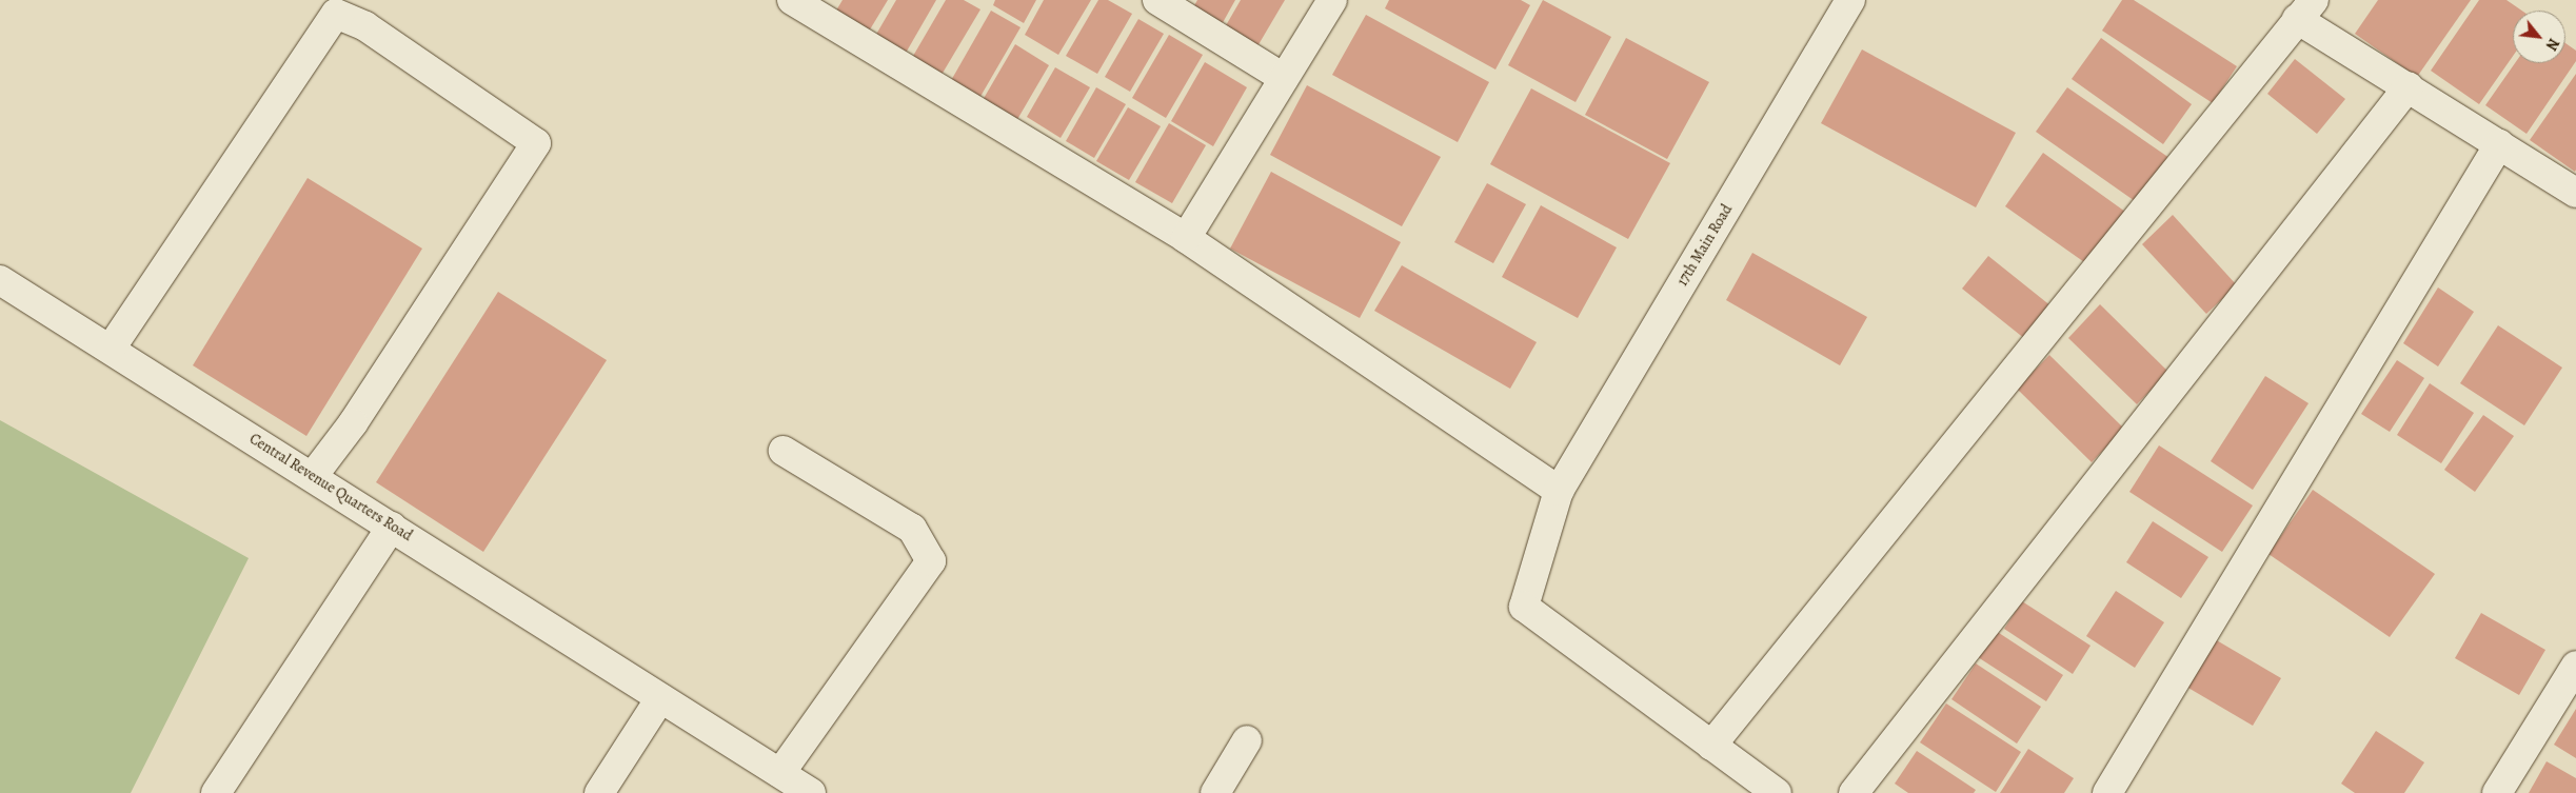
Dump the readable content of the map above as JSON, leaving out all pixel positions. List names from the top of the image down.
{
  "streets": {
    "street": ["17th Main Road", "Central Revenue Quarters Road"]
  },
  "north": "bottom right"
}
